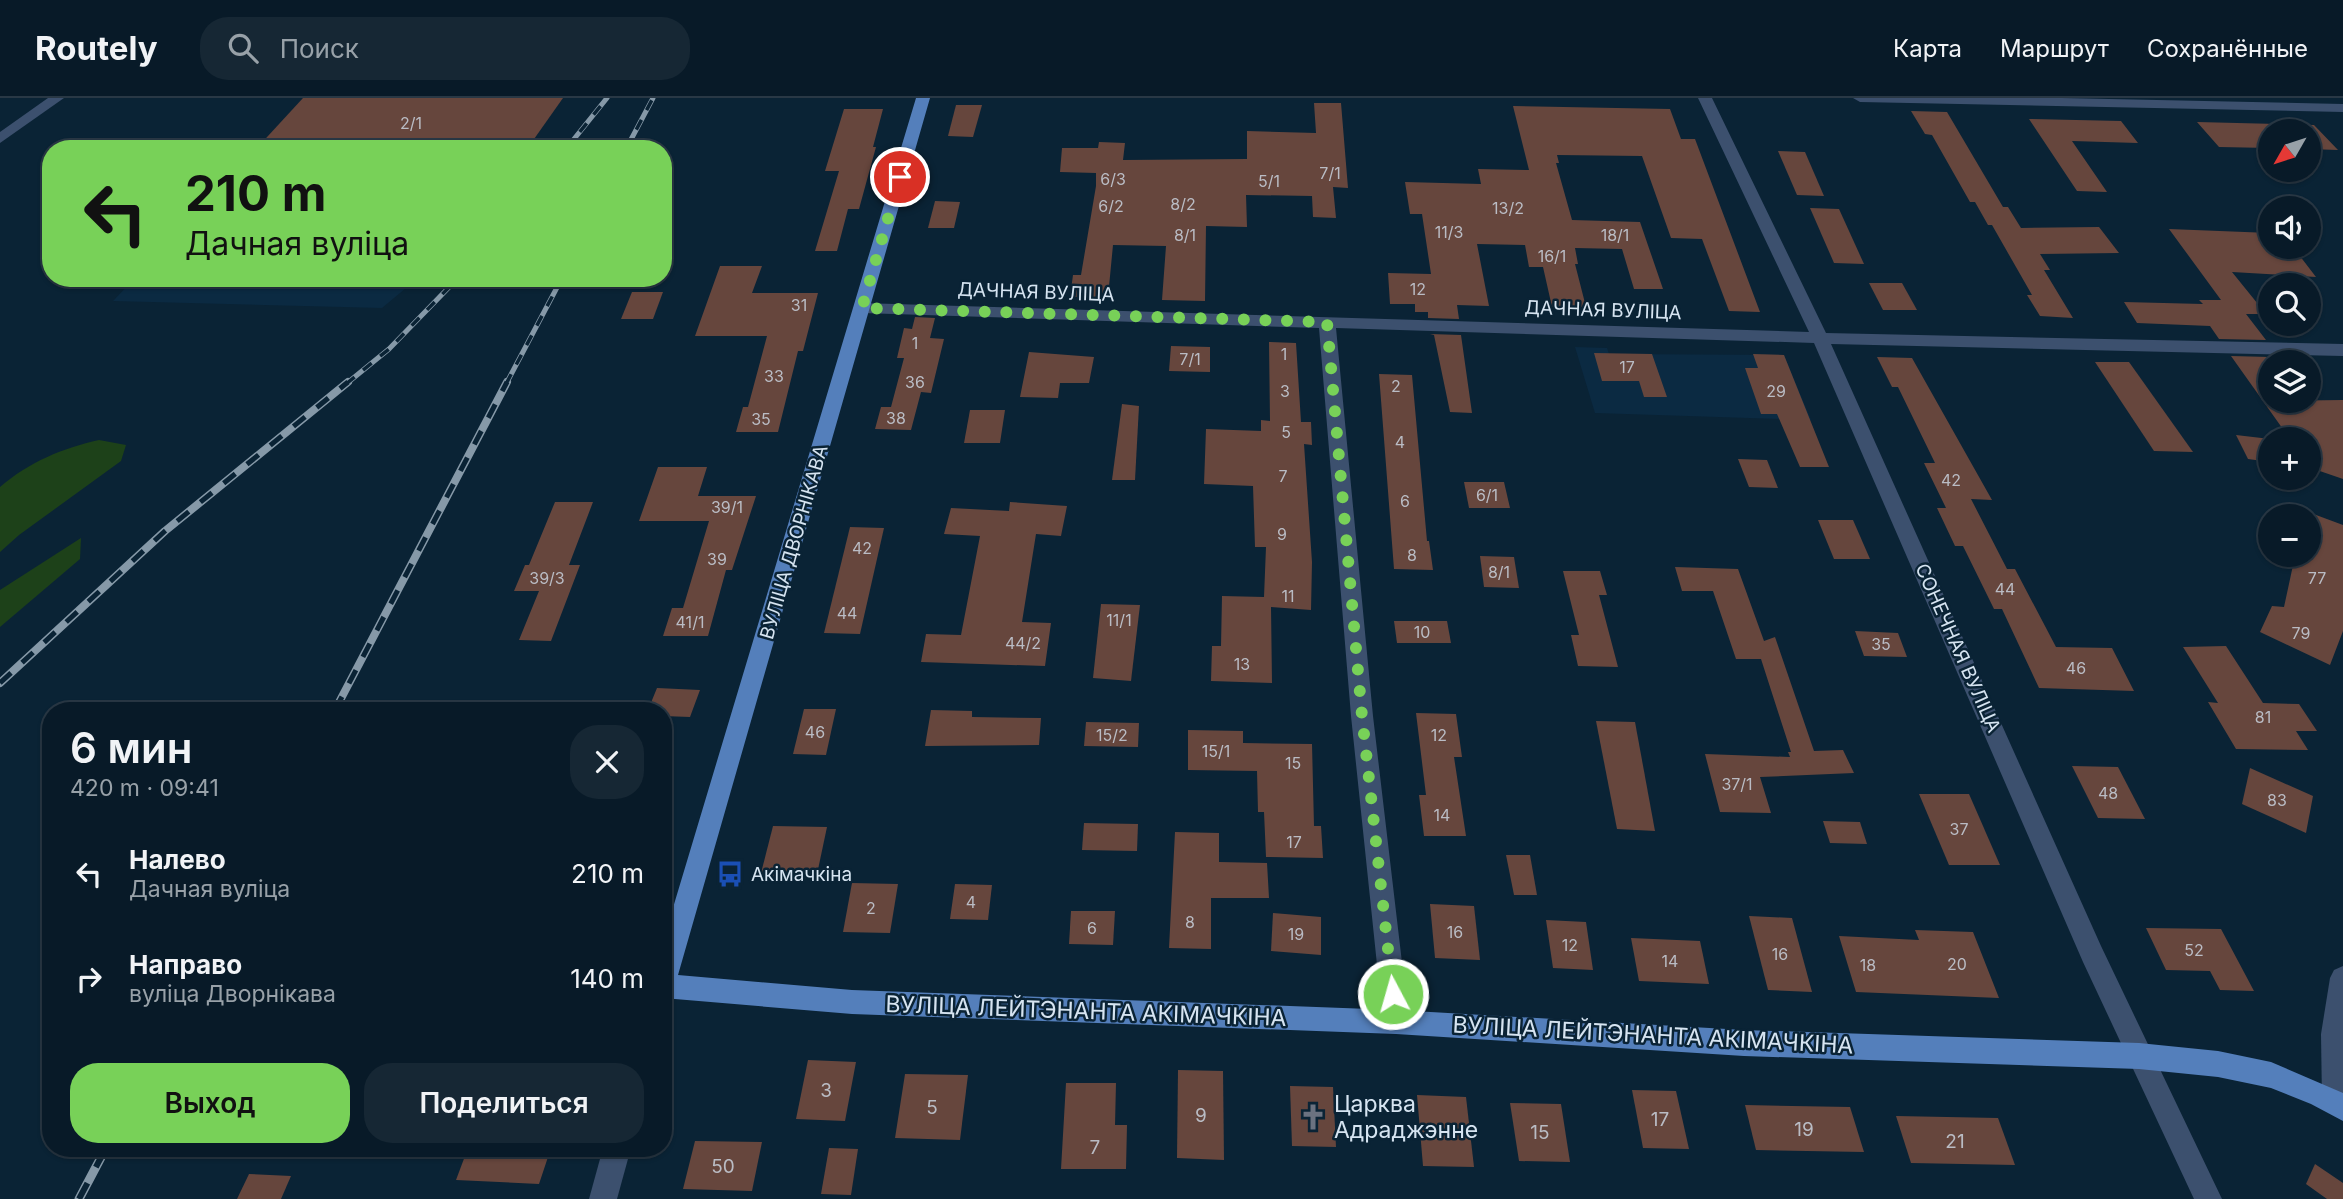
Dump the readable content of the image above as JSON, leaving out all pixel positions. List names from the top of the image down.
{
  "streets": {
    "main road": ["ВУЛІЦА ДВОРНІКАВА", "ВУЛІЦА ЛЕЙТЭНАНТА АКІМАЧКІНА"],
    "street": ["ДАЧНАЯ ВУЛІЦА", "СОНЕЧНАЯ ВУЛІЦА"]
  },
  "crossings": [
    ["ДАЧНАЯ ВУЛІЦА", "ВУЛІЦА ДВОРНІКАВА"],
    ["ДАЧНАЯ ВУЛІЦА", "СОНЕЧНАЯ ВУЛІЦА"],
    ["СОНЕЧНАЯ ВУЛІЦА", "ВУЛІЦА ЛЕЙТЭНАНТА АКІМАЧКІНА"]
  ],
  "places": {
    "bus stop": ["Акімачкіна"],
    "church": ["Царква Адраджэнне"]
  },
  "house_numbers": [
    "2/1",
    "7/1",
    "6/3",
    "5/1",
    "8/2",
    "6/2",
    "13/2",
    "11/3",
    "8/1",
    "18/1",
    "16/1",
    "12",
    "31",
    "1",
    "1",
    "7/1",
    "17",
    "33",
    "36",
    "2",
    "3",
    "29",
    "38",
    "35",
    "5",
    "4",
    "7",
    "42",
    "6/1",
    "6",
    "39/1",
    "9",
    "42",
    "8",
    "39",
    "8/1",
    "39/3",
    "77",
    "44",
    "11",
    "44",
    "11/1",
    "41/1",
    "10",
    "79",
    "44/2",
    "35",
    "13",
    "46",
    "81",
    "46",
    "15/2",
    "12",
    "15/1",
    "15",
    "37/1",
    "48",
    "83",
    "14",
    "37",
    "17",
    "4",
    "2",
    "8",
    "6",
    "16",
    "19",
    "12",
    "52",
    "16",
    "14",
    "20",
    "18",
    "3",
    "5",
    "9",
    "17",
    "19",
    "15",
    "21",
    "7",
    "50"
  ],
  "north": "bottom left",
  "page": {
    "header": "Routely",
    "search": "Поиск",
    "nav": ["Карта", "Маршрут", "Сохранённые"],
    "map_buttons": ["+", "−"],
    "turn": ["210 m", "Дачная вуліца"],
    "heading": ["6 мин", "420 m · 09:41"],
    "list": [
      {
        "name": "Налево",
        "note": "Дачная вуліца",
        "value": "210 m"
      },
      {
        "name": "Направо",
        "note": "вуліца Дворнікава",
        "value": "140 m"
      }
    ],
    "buttons": ["Выход", "Поделиться"]
  }
}
